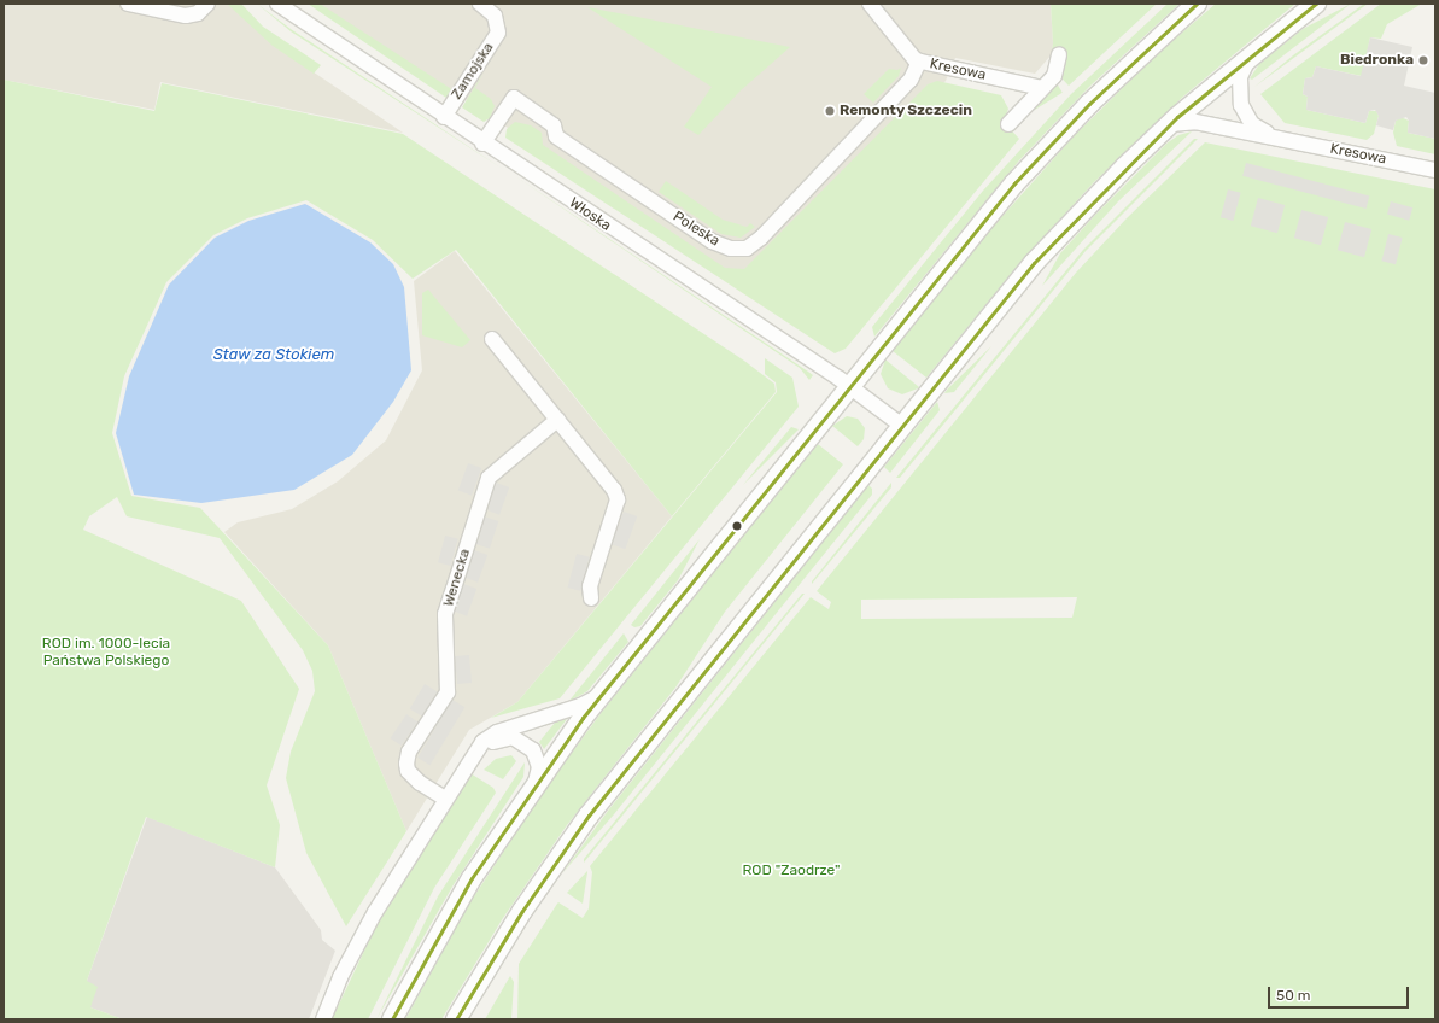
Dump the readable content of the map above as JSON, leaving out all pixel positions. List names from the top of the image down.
{
  "streets": {
    "street": [
      "Kresowa",
      "Zamojska",
      "Włoska",
      "Poleska",
      "Wenecka"
    ]
  },
  "crossings": [
    ["Kresowa", "Poleska"],
    ["Zamojska", "Włoska"],
    ["Włoska", "Poleska"]
  ],
  "water": ["Staw za Stokiem"],
  "parks": ["ROD im. 1000-lecia Państwa Polskiego", "ROD \"Zaodrze\""],
  "places": ["Biedronka", "Remonty Szczecin"],
  "scale_bar": "50 m"
}
